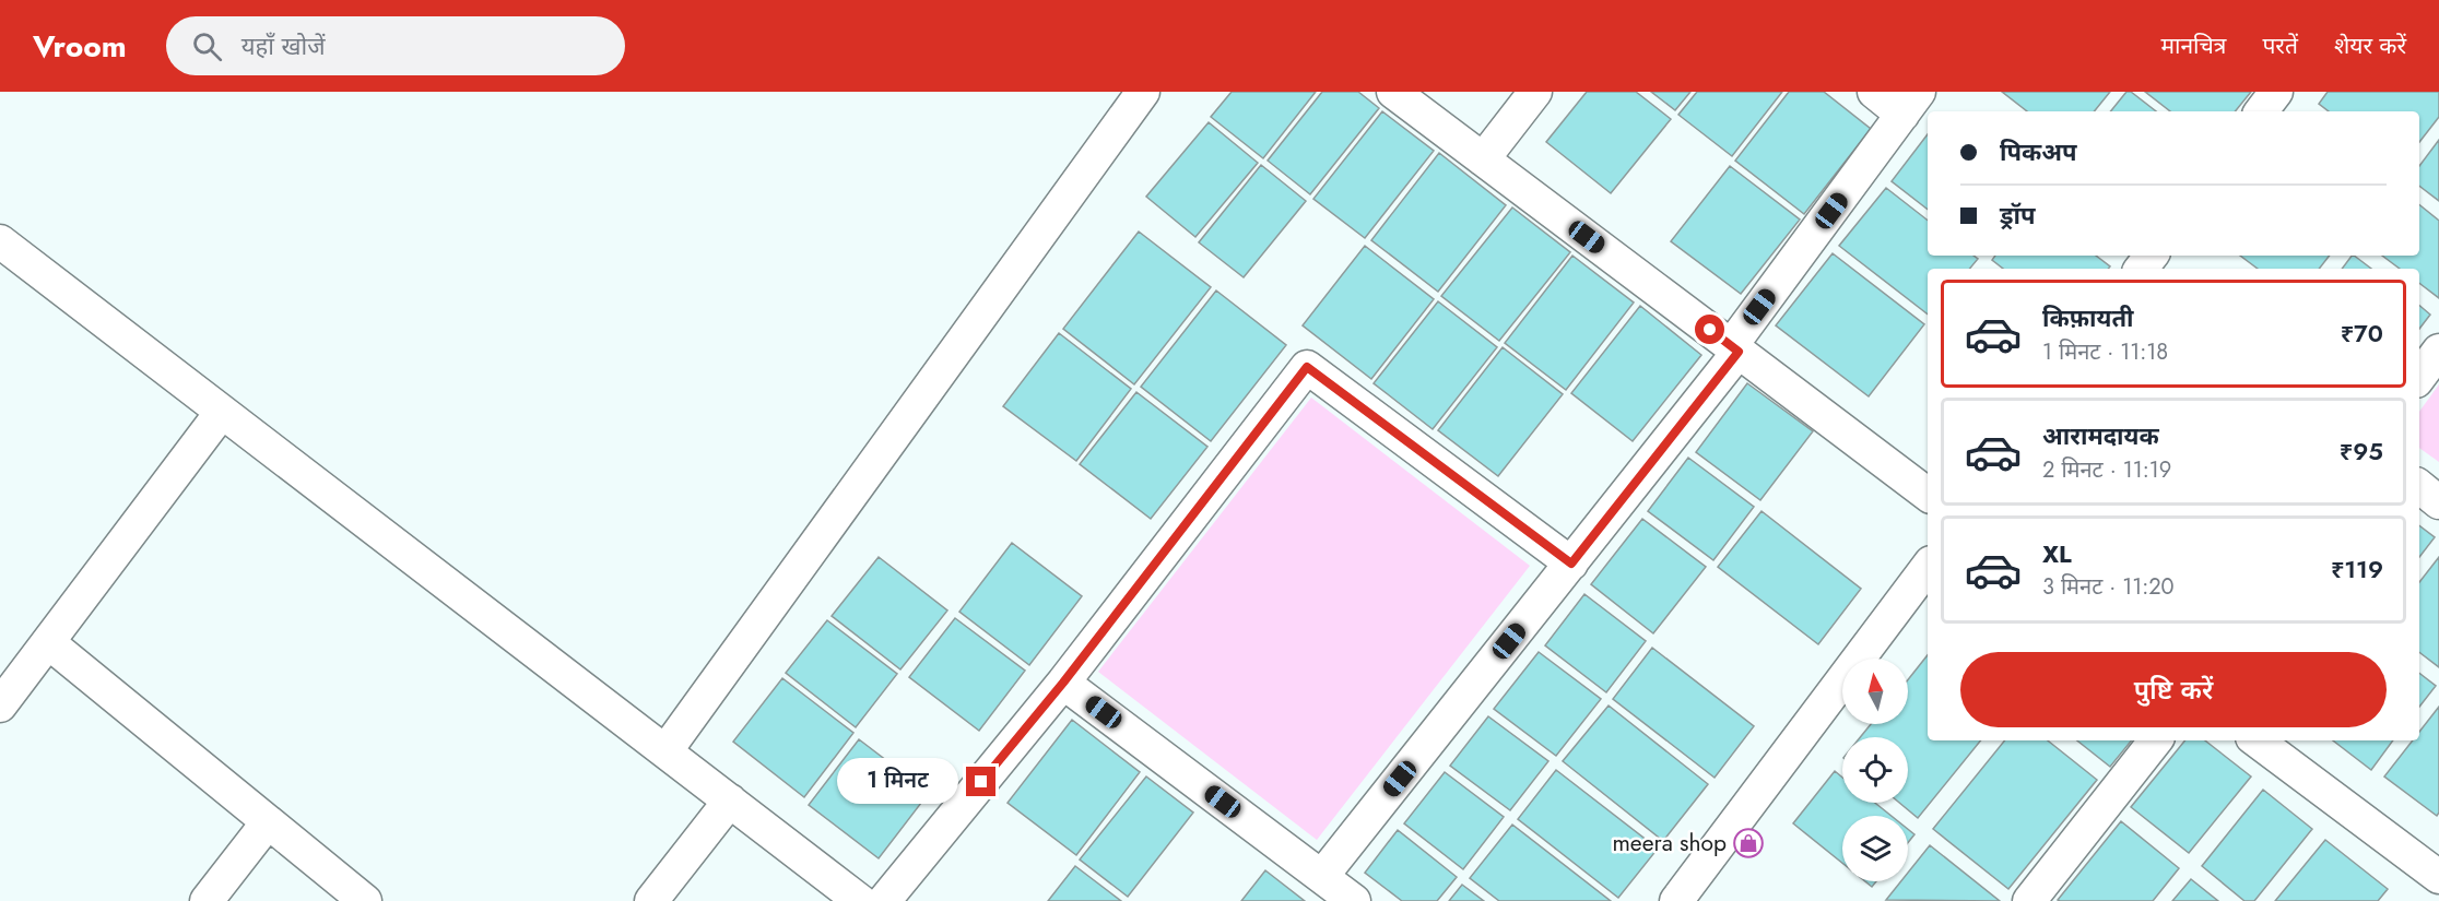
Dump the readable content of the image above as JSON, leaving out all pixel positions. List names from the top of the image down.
{
  "places": {
    "shop": ["meera shop"]
  },
  "north": "top",
  "page": {
    "header": "Vroom",
    "search": "यहाँ खोजें",
    "nav": ["मानचित्र", "परतें", "शेयर करें"],
    "banner": ["पिकअप", "ड्रॉप"],
    "list": [
      {
        "name": "किफ़ायती",
        "note": "1 मिनट · 11:18",
        "value": "₹70"
      },
      {
        "name": "आरामदायक",
        "note": "2 मिनट · 11:19",
        "value": "₹95"
      },
      {
        "name": "XL",
        "note": "3 मिनट · 11:20",
        "value": "₹119"
      }
    ],
    "buttons": "पुष्टि करें",
    "bubble": "1 मिनट"
  }
}
